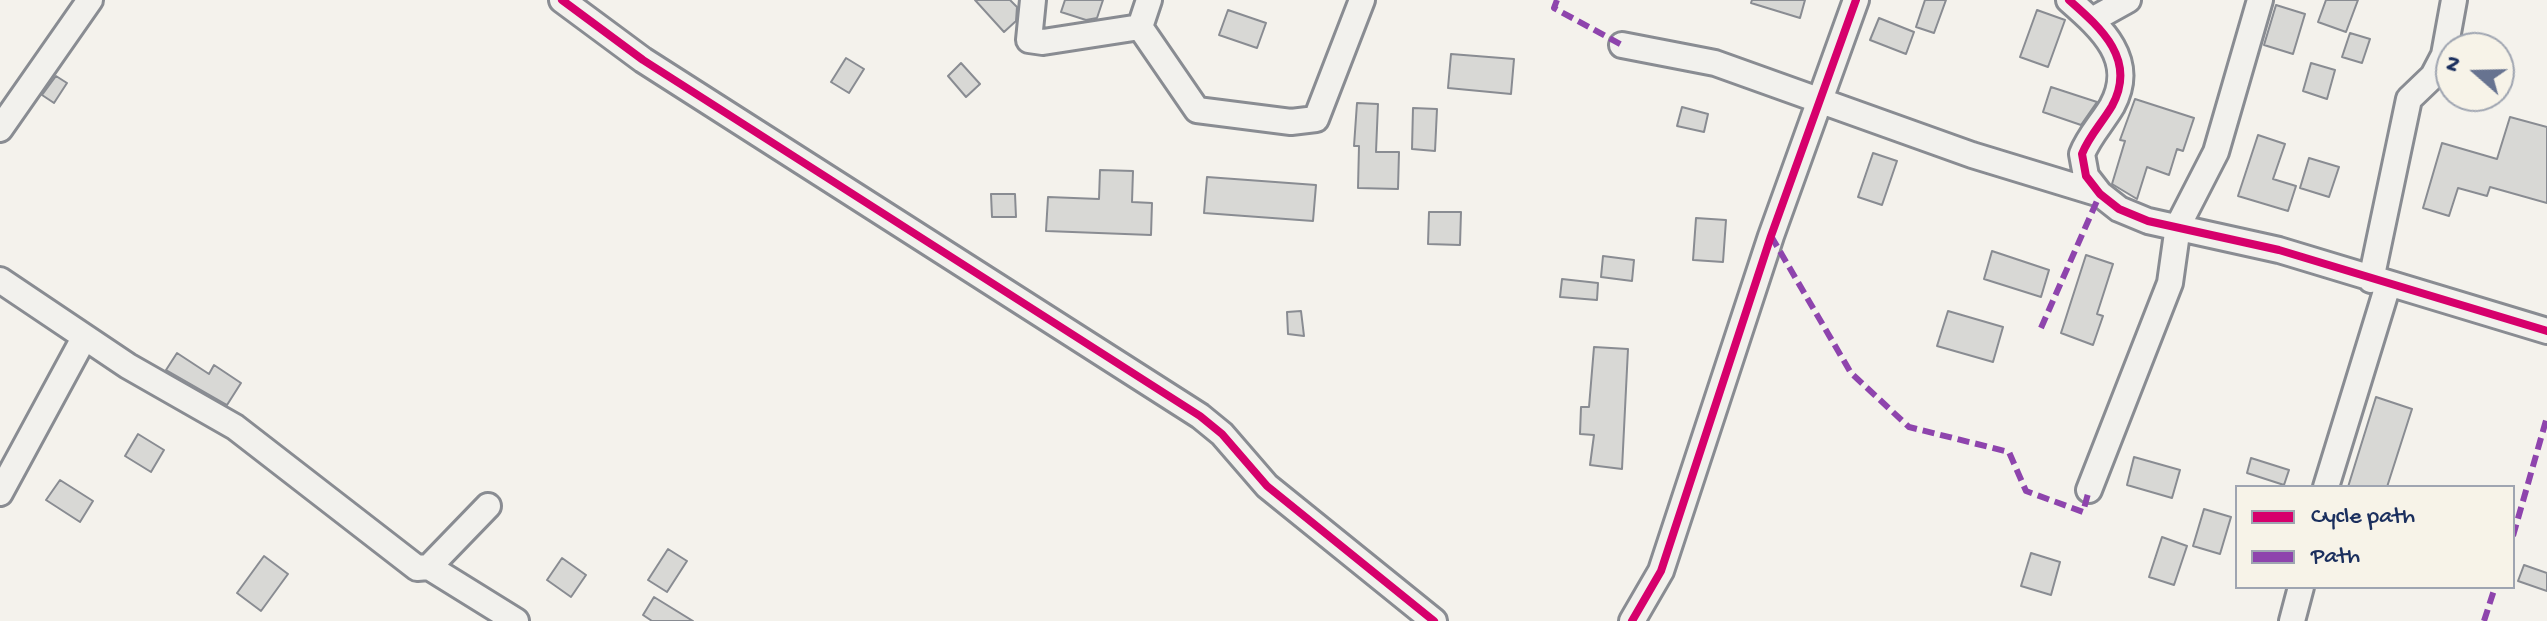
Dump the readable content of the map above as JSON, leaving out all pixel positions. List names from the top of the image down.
{
  "legend": ["Cycle path", "Path"],
  "north": "left"
}
